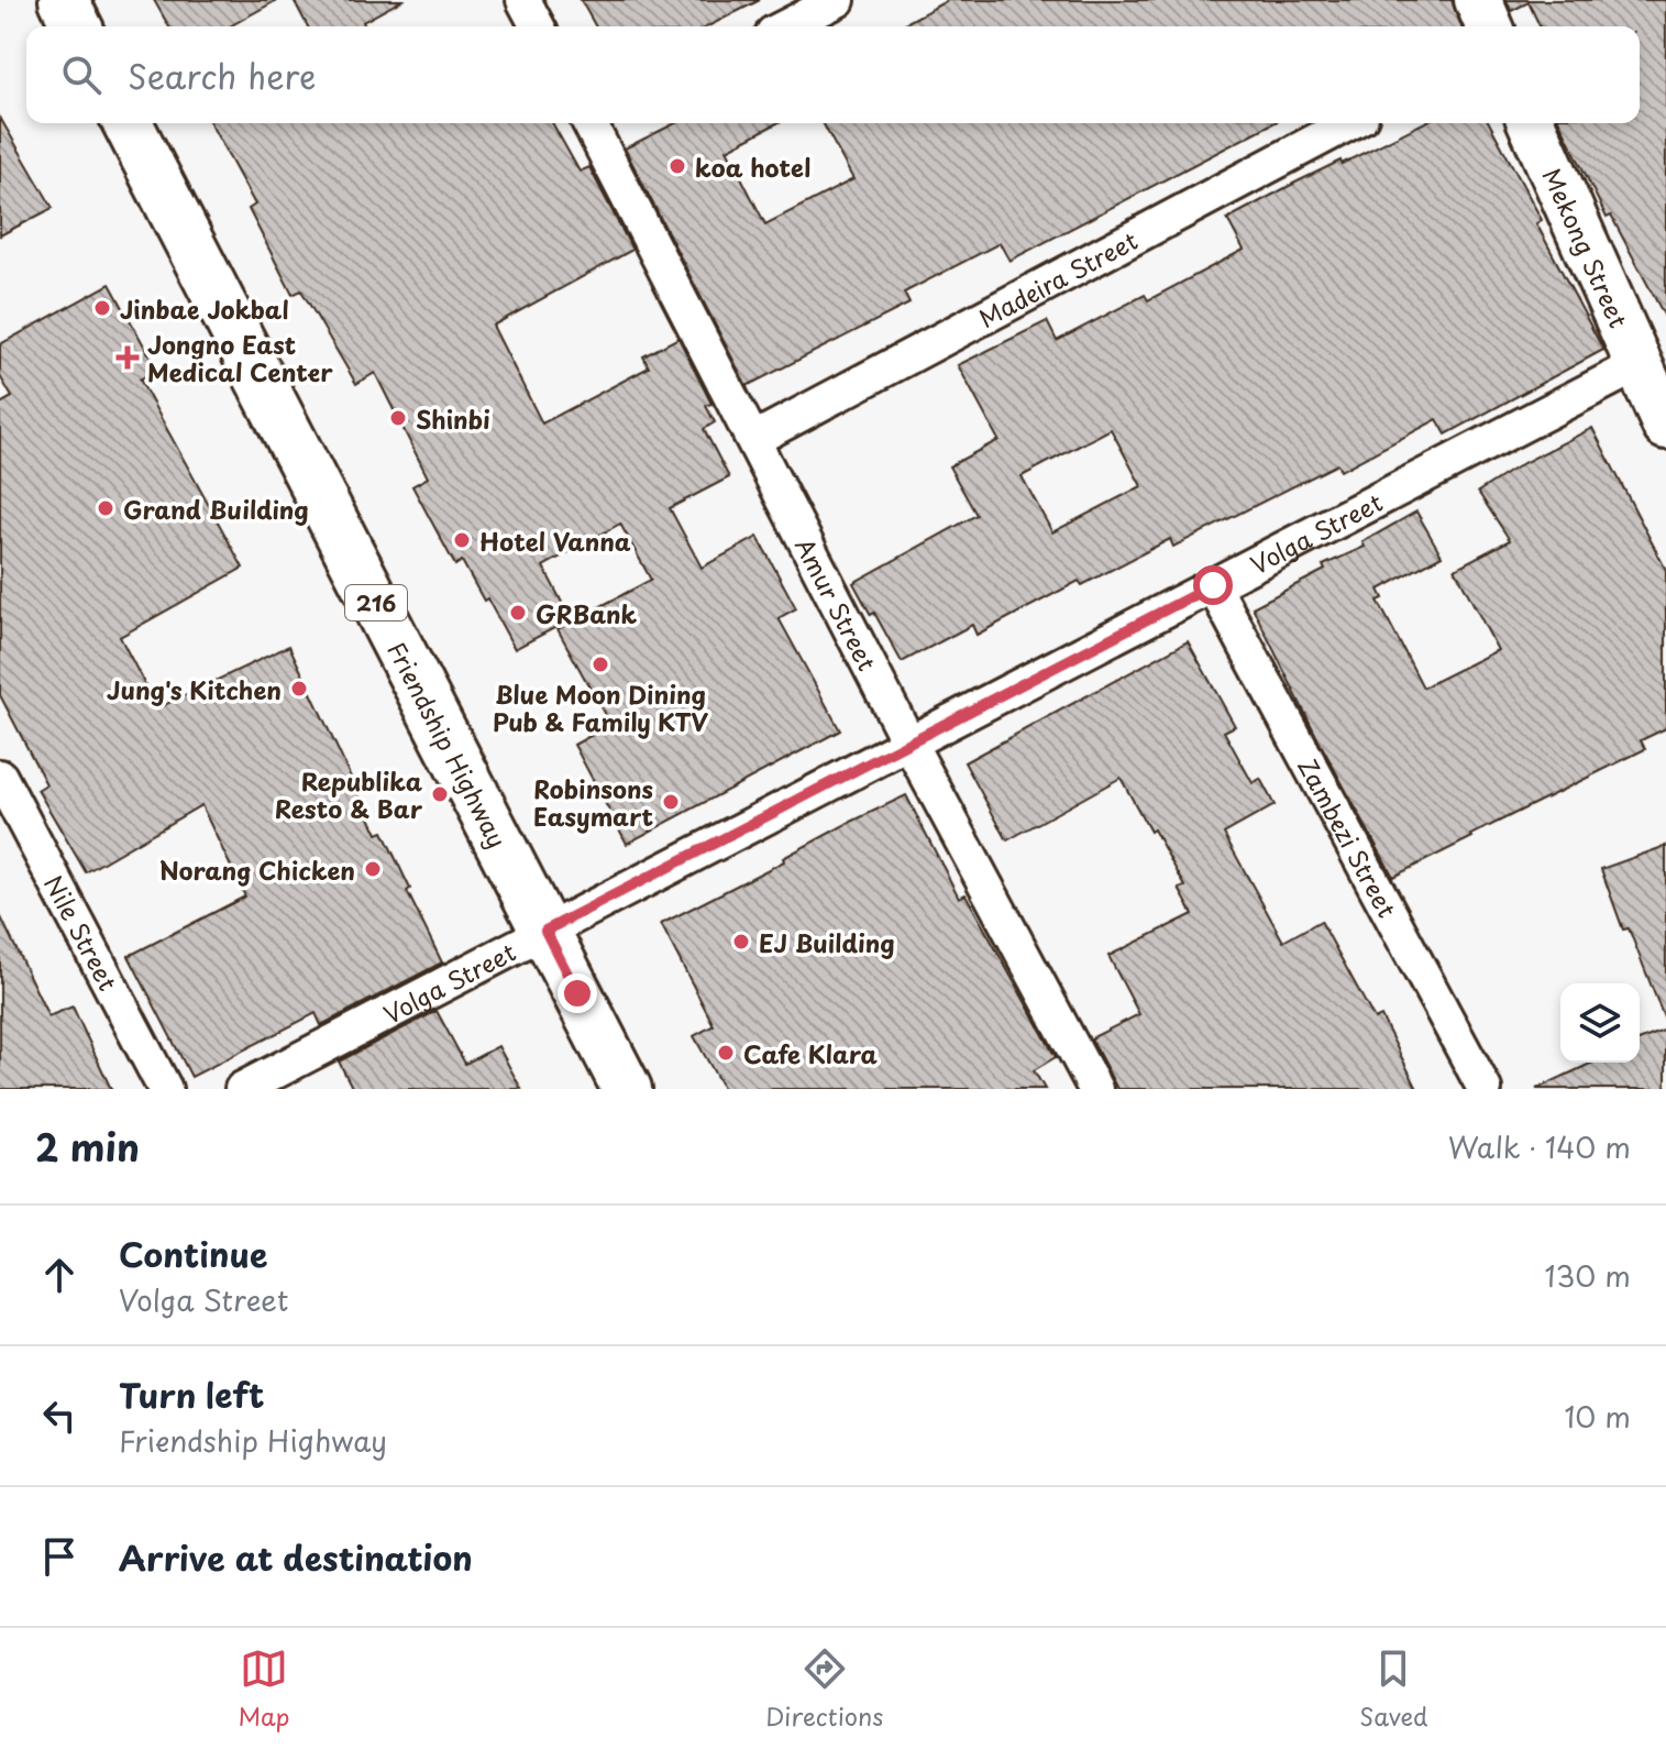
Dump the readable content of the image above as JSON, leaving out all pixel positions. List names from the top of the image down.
{
  "streets": {
    "main road": ["216", "Friendship Highway"],
    "street": [
      "Mekong Street",
      "Madeira Street",
      "Volga Street",
      "Amur Street",
      "Zambezi Street",
      "Nile Street"
    ]
  },
  "crossings": [
    ["Mekong Street", "Volga Street"],
    ["Madeira Street", "Amur Street"],
    ["Volga Street", "Amur Street"],
    ["Volga Street", "Friendship Highway"],
    ["Volga Street", "Zambezi Street"]
  ],
  "places": {
    "other": [
      "koa hotel",
      "Jinbae Jokbal",
      "Shinbi",
      "Grand Building",
      "Hotel Vanna",
      "GRBank",
      "Blue Moon Dining Pub & Family KTV",
      "Jung's Kitchen",
      "Republika Resto & Bar",
      "Robinsons Easymart",
      "Norang Chicken",
      "EJ Building",
      "Cafe Klara"
    ],
    "health": ["Jongno East Medical Center"]
  },
  "page": {
    "search": "Search here",
    "heading": ["2 min", "Walk · 140 m"],
    "list": [
      ["Continue", "Volga Street", "130 m"],
      ["Turn left", "Friendship Highway", "10 m"],
      "Arrive at destination"
    ],
    "nav": ["Map", "Directions", "Saved"]
  }
}
